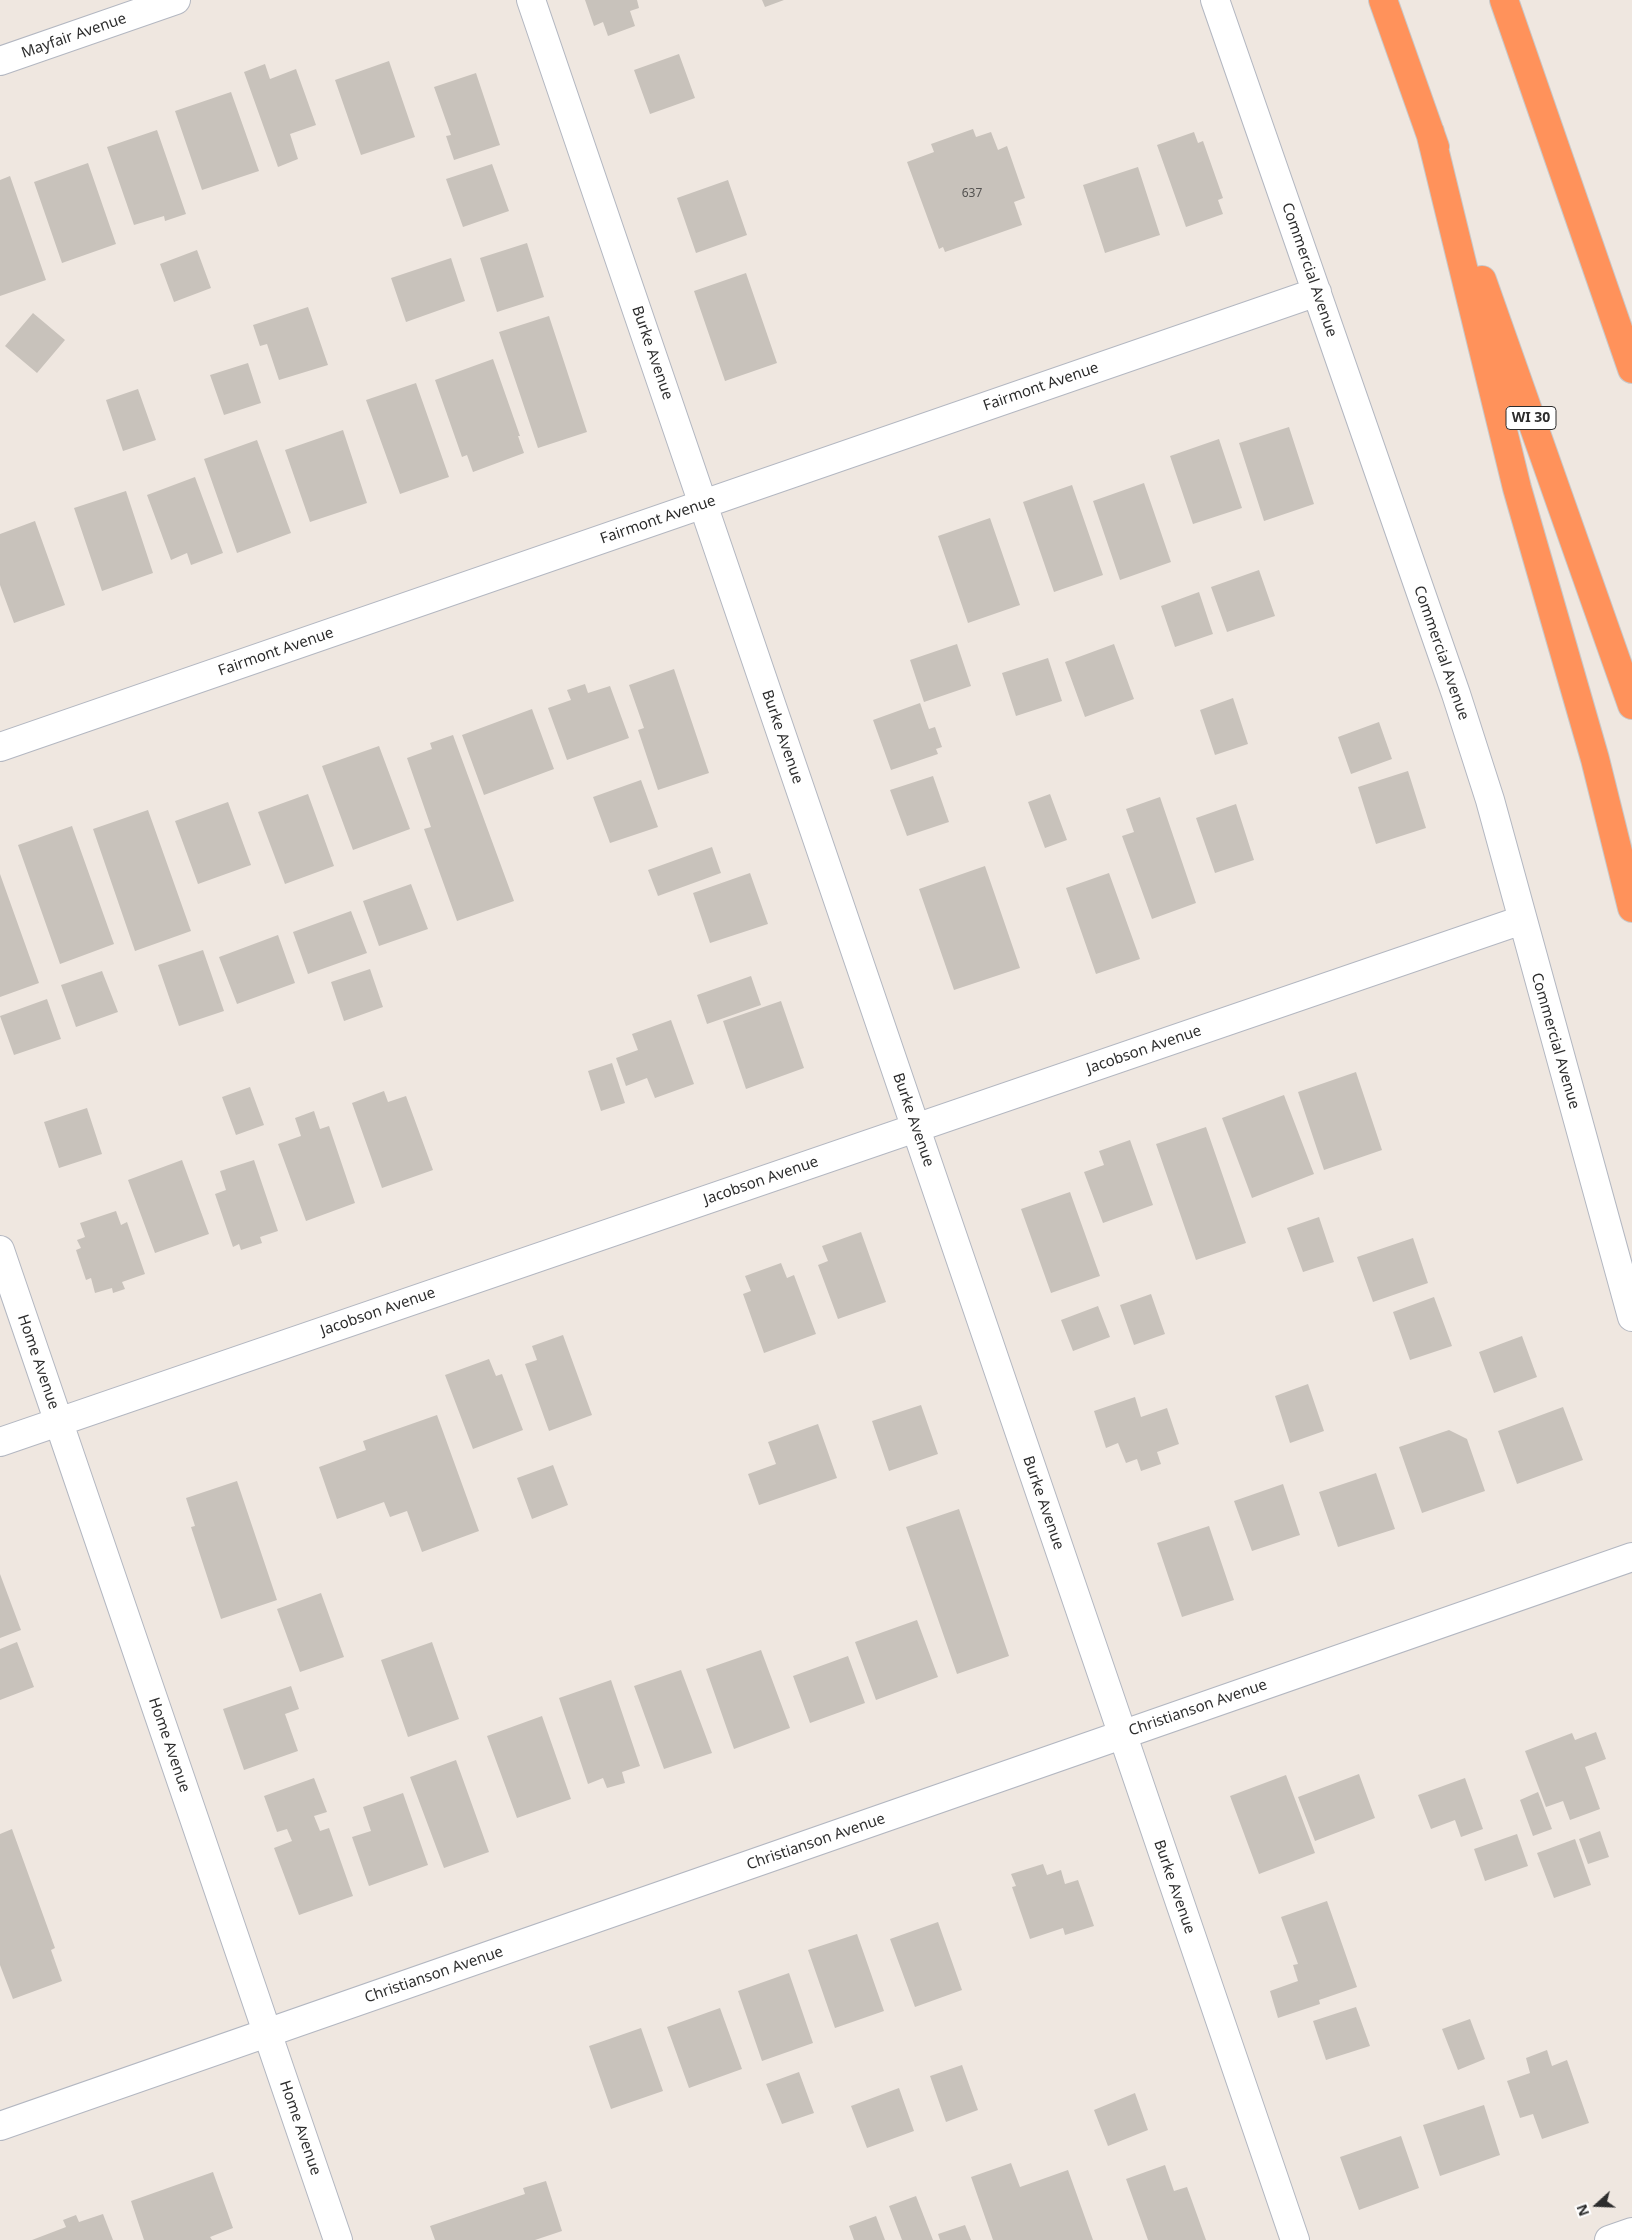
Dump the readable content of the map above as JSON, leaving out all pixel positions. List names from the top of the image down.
{
  "streets": {
    "highway": ["WI 30"],
    "street": [
      "Mayfair Avenue",
      "Commercial Avenue",
      "Burke Avenue",
      "Fairmont Avenue",
      "Jacobson Avenue",
      "Home Avenue",
      "Christianson Avenue"
    ]
  },
  "crossings": [
    ["Commercial Avenue", "Fairmont Avenue"],
    ["Commercial Avenue", "Jacobson Avenue"],
    ["Burke Avenue", "Fairmont Avenue"],
    ["Burke Avenue", "Jacobson Avenue"],
    ["Burke Avenue", "Christianson Avenue"],
    ["Jacobson Avenue", "Home Avenue"],
    ["Home Avenue", "Christianson Avenue"]
  ],
  "house_numbers": ["637"],
  "north": "left"
}
